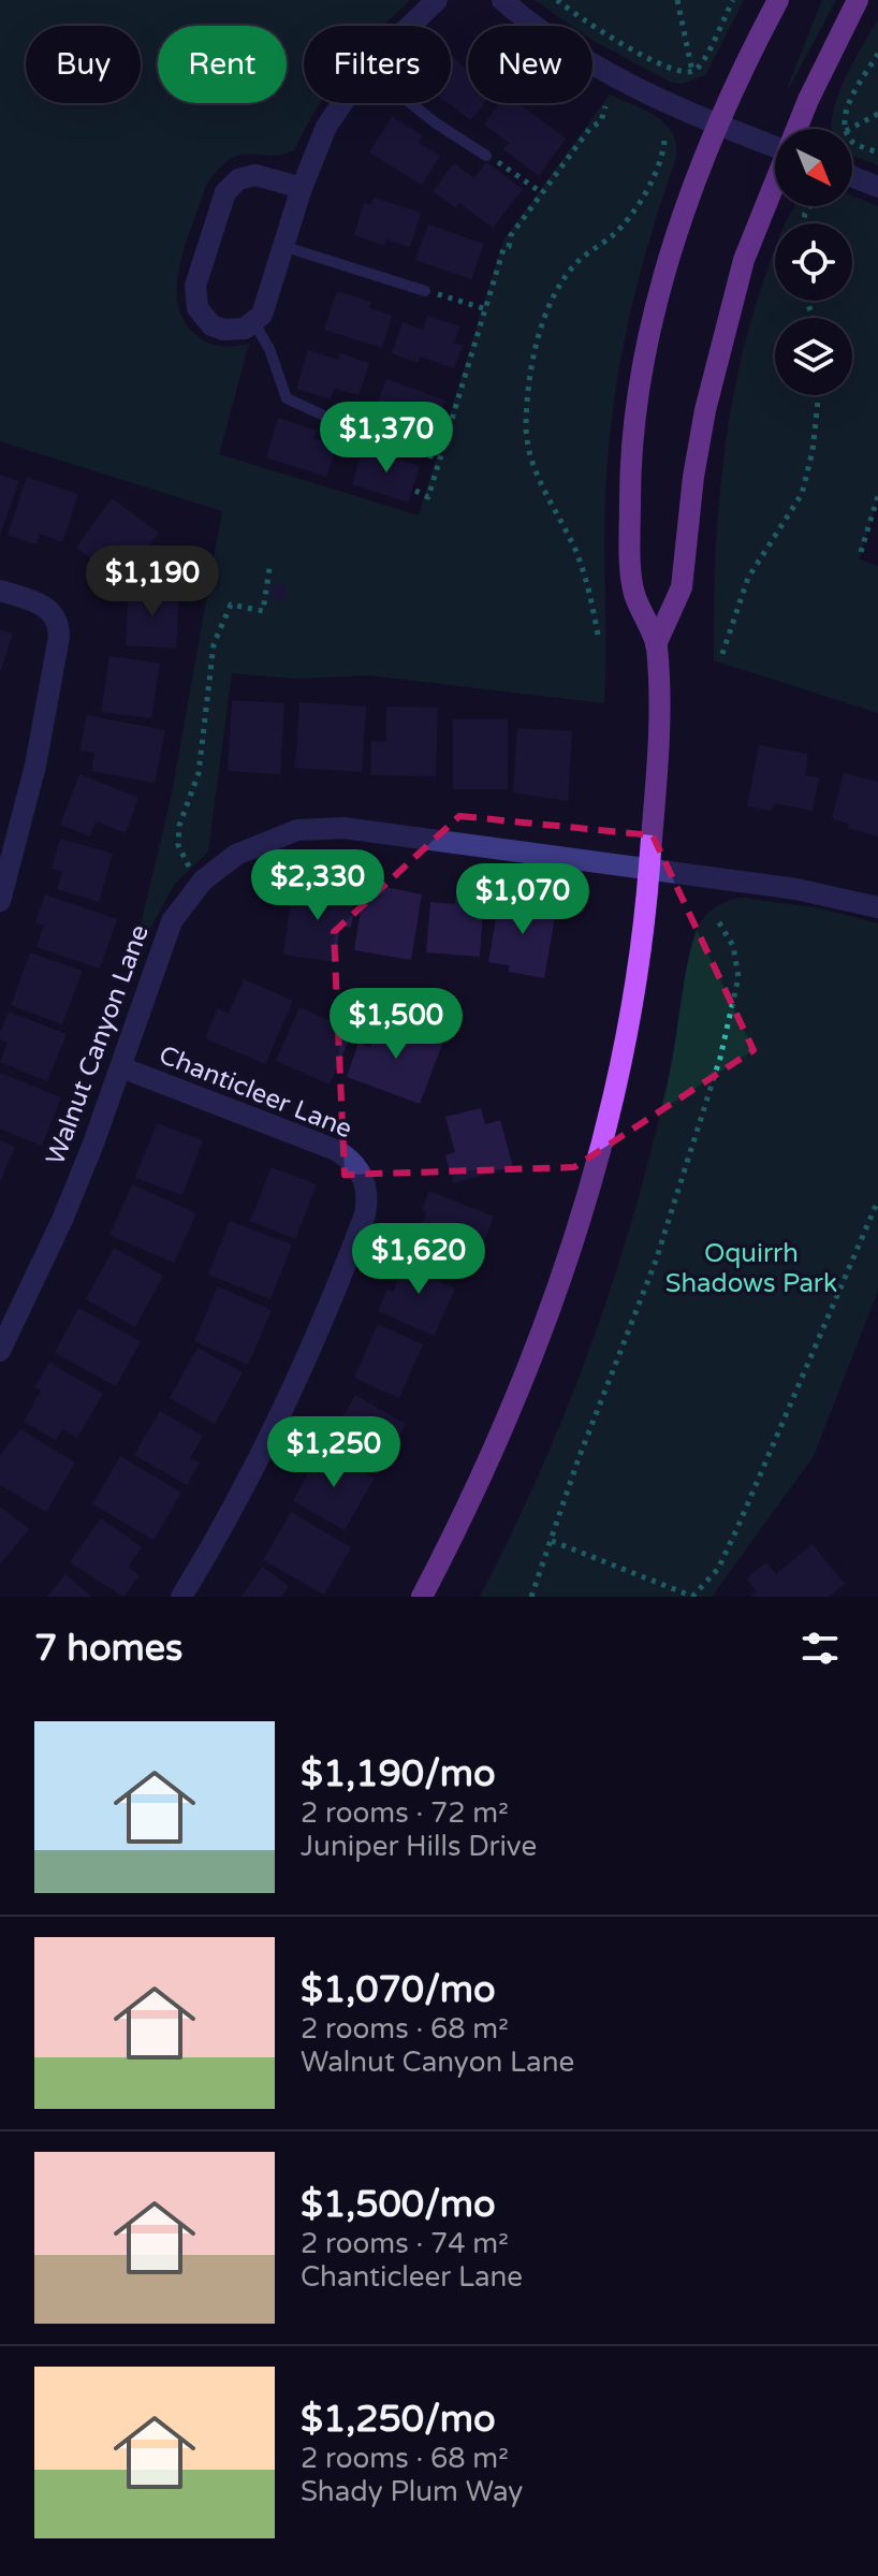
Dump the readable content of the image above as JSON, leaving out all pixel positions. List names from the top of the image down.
{
  "streets": {
    "street": ["Walnut Canyon Lane", "Chanticleer Lane"]
  },
  "crossings": [
    ["Walnut Canyon Lane", "Chanticleer Lane"]
  ],
  "parks": ["Oquirrh Shadows Park"],
  "north": "bottom right",
  "page": {
    "chip": [
      "Buy",
      "Rent",
      "Filters",
      "New"
    ],
    "price": [
      "$1,370",
      "$1,190",
      "$2,330",
      "$1,070",
      "$1,500",
      "$1,620",
      "$1,250"
    ],
    "heading": "7 homes",
    "list": [
      {
        "name": "$1,190/mo",
        "note": "2 rooms · 72 m² · Juniper Hills Drive"
      },
      {
        "name": "$1,070/mo",
        "note": "2 rooms · 68 m² · Walnut Canyon Lane"
      },
      {
        "name": "$1,500/mo",
        "note": "2 rooms · 74 m² · Chanticleer Lane"
      },
      {
        "name": "$1,250/mo",
        "note": "2 rooms · 68 m² · Shady Plum Way"
      }
    ]
  }
}
